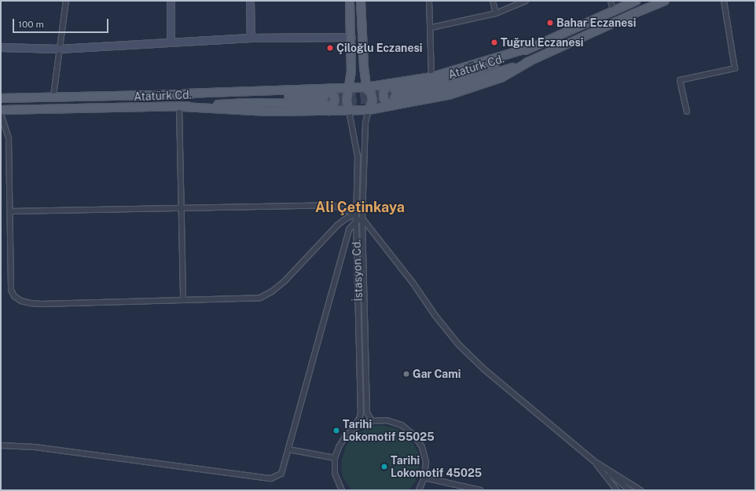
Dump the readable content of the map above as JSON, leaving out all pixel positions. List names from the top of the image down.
{
  "streets": {
    "main road": ["Atatürk Cd."],
    "street": ["İstasyon Cd."]
  },
  "districts": ["Ali Çetinkaya"],
  "places": [
    "Bahar Eczanesi",
    "Tuğrul Eczanesi",
    "Çiloğlu Eczanesi",
    "Gar Cami",
    "Tarihi Lokomotif 55025",
    "Tarihi Lokomotif 45025"
  ],
  "scale_bar": "100 m"
}
